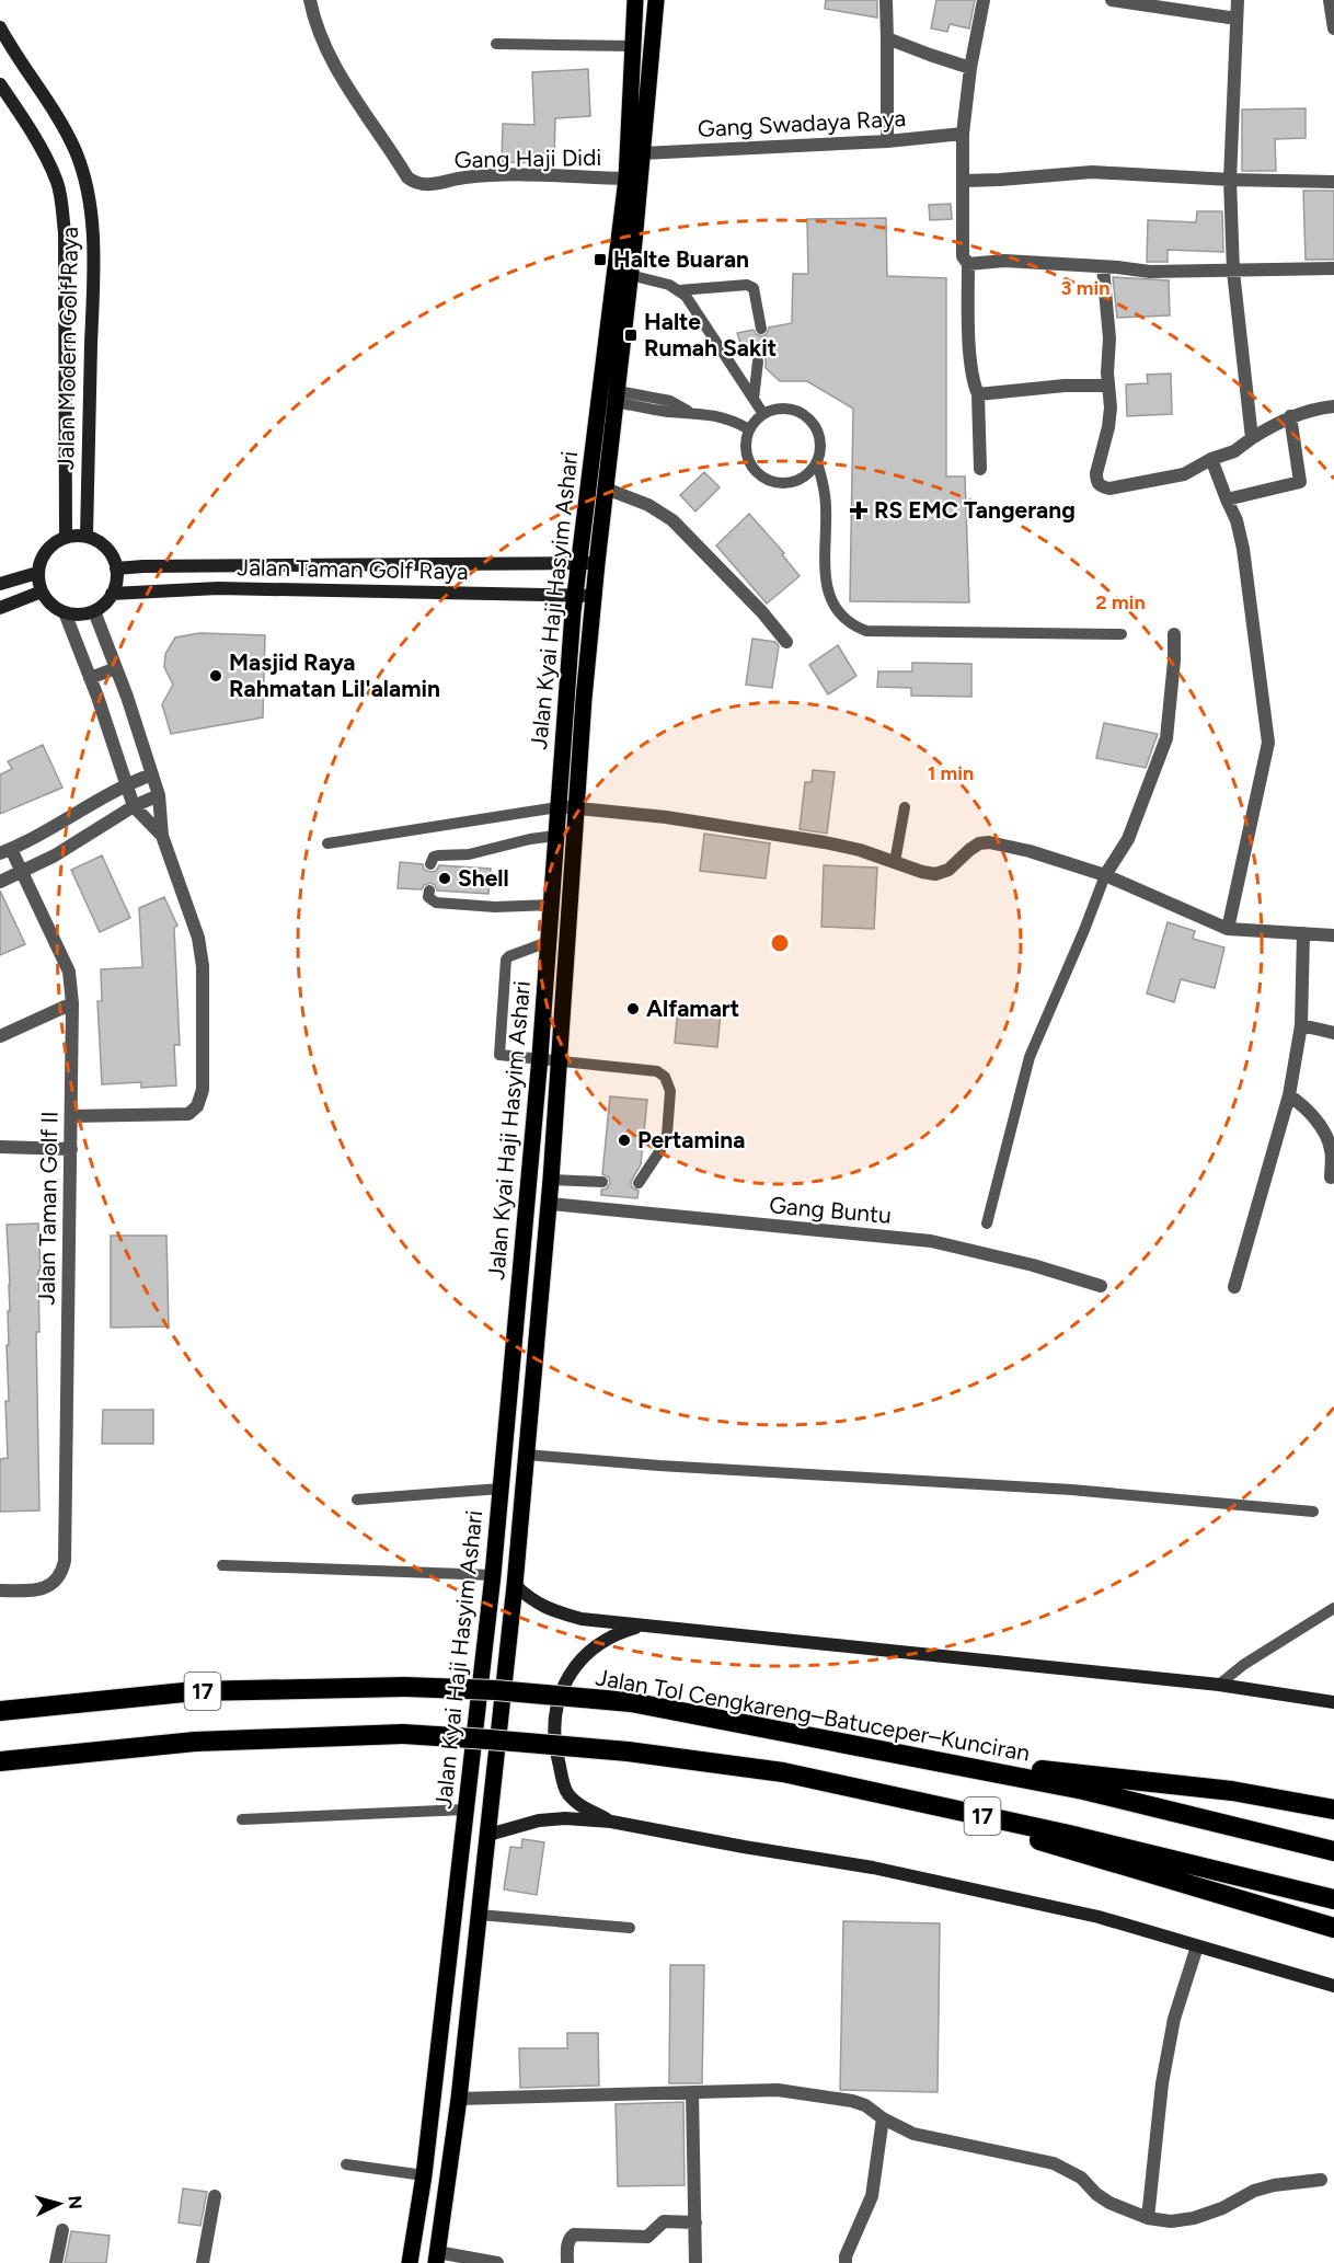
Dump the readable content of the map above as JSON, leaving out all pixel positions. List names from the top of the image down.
{
  "streets": {
    "highway": ["17", "Jalan Tol Cengkareng–Batuceper–Kunciran"],
    "main road": ["Jalan Kyai Haji Hasyim Ashari"],
    "street": [
      "Gang Swadaya Raya",
      "Gang Haji Didi",
      "Jalan Modern Golf Raya",
      "Jalan Taman Golf Raya",
      "Jalan Taman Golf II",
      "Gang Buntu"
    ]
  },
  "crossings": [
    ["Gang Swadaya Raya", "Jalan Kyai Haji Hasyim Ashari"],
    ["Gang Haji Didi", "Jalan Kyai Haji Hasyim Ashari"],
    ["Jalan Modern Golf Raya", "Jalan Taman Golf Raya"],
    ["Jalan Taman Golf Raya", "Jalan Kyai Haji Hasyim Ashari"],
    ["Jalan Kyai Haji Hasyim Ashari", "Gang Buntu"]
  ],
  "places": {
    "transit": ["Halte Buaran", "Halte Rumah Sakit"],
    "health": ["RS EMC Tangerang"],
    "other": [
      "Masjid Raya Rahmatan Lil'alamin",
      "Shell",
      "Alfamart",
      "Pertamina"
    ]
  },
  "north": "right",
  "rings": ["3 min", "2 min", "1 min"]
}
